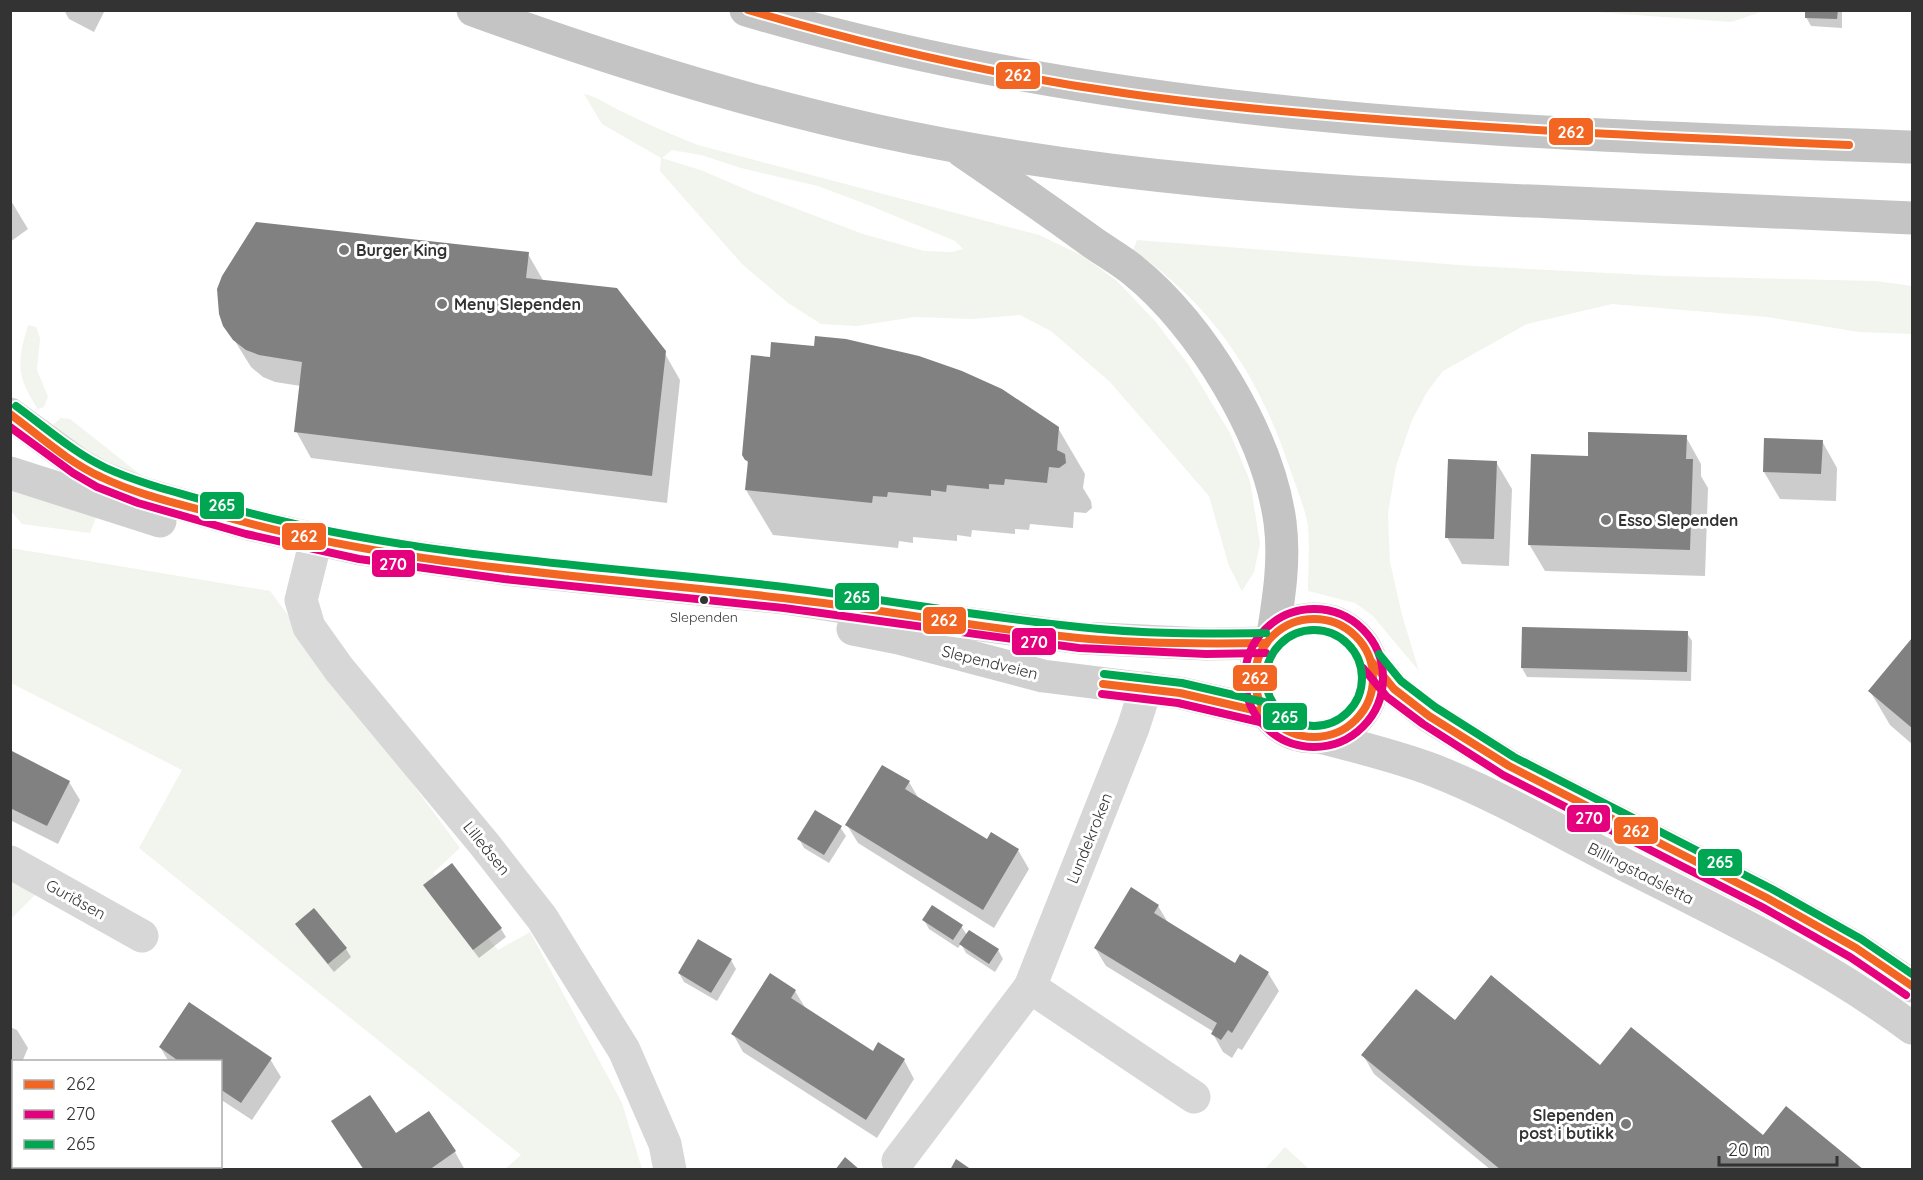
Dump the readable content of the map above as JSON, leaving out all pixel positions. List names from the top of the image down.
{
  "streets": {
    "main road": ["Slependveien", "Billingstadsletta"],
    "street": ["Lundekroken", "Lilleåsen", "Guriåsen"]
  },
  "crossings": [
    ["Slependveien", "Lundekroken"],
    ["Slependveien", "Lilleåsen"],
    ["Slependveien", "Billingstadsletta"]
  ],
  "places": [
    "Burger King",
    "Meny Slependen",
    "Esso Slependen",
    "Slependen",
    "Slependen post i butikk"
  ],
  "lines": ["transit line 262", "transit line 265", "transit line 270"],
  "legend": ["262", "270", "265"],
  "scale_bar": "20 m"
}
